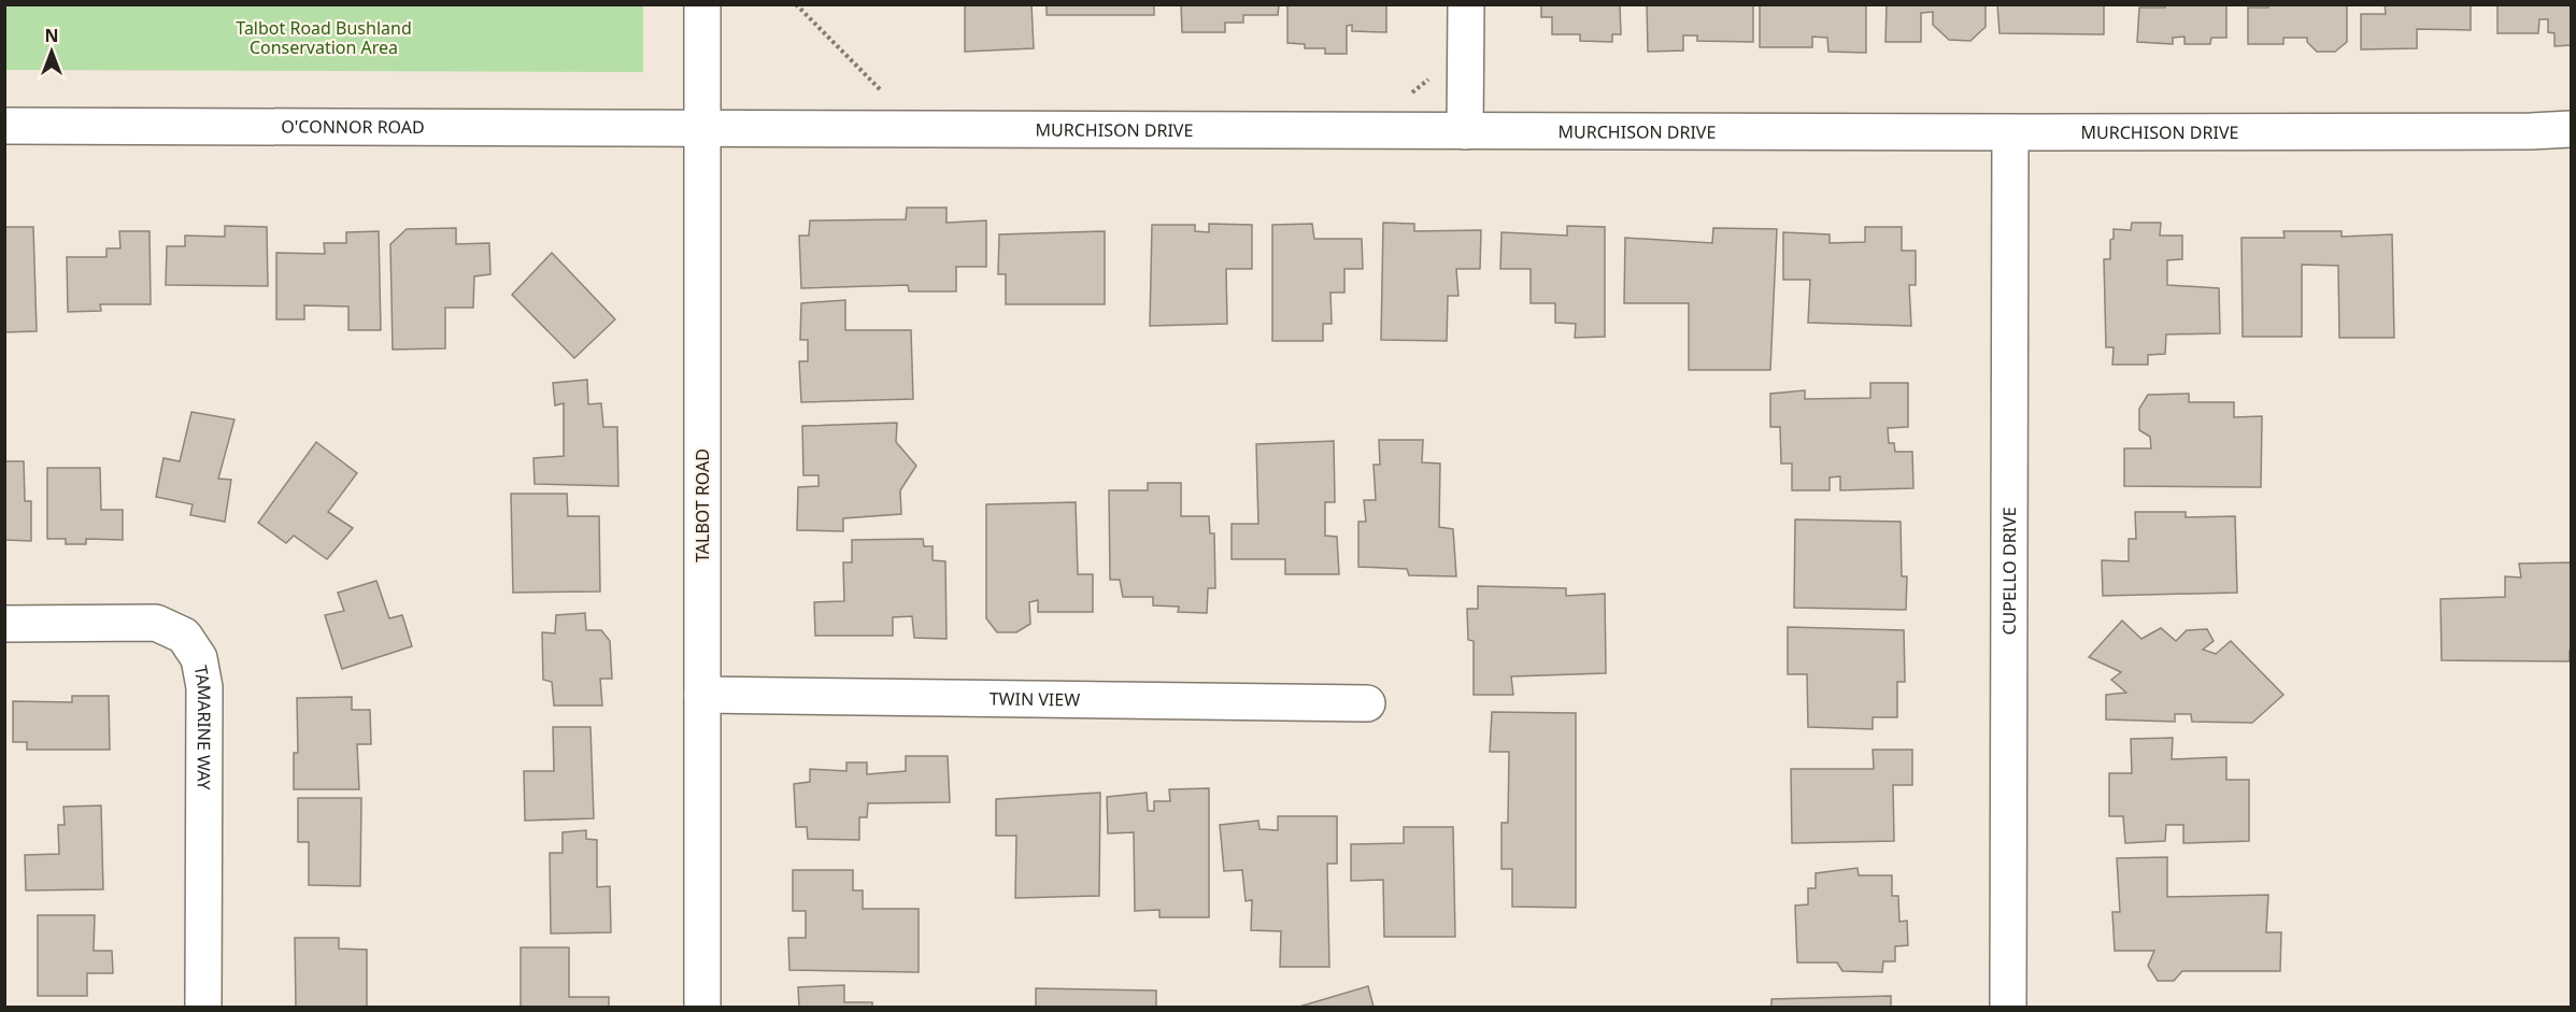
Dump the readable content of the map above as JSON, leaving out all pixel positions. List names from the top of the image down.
{
  "streets": {
    "street": [
      "O'CONNOR ROAD",
      "MURCHISON DRIVE",
      "TALBOT ROAD",
      "CUPELLO DRIVE",
      "TWIN VIEW",
      "TAMARINE WAY"
    ]
  },
  "crossings": [
    ["O'CONNOR ROAD", "MURCHISON DRIVE"],
    ["O'CONNOR ROAD", "TALBOT ROAD"],
    ["MURCHISON DRIVE", "TALBOT ROAD"],
    ["MURCHISON DRIVE", "CUPELLO DRIVE"],
    ["TALBOT ROAD", "TWIN VIEW"]
  ],
  "parks": ["Talbot Road Bushland Conservation Area"],
  "north": "top"
}
